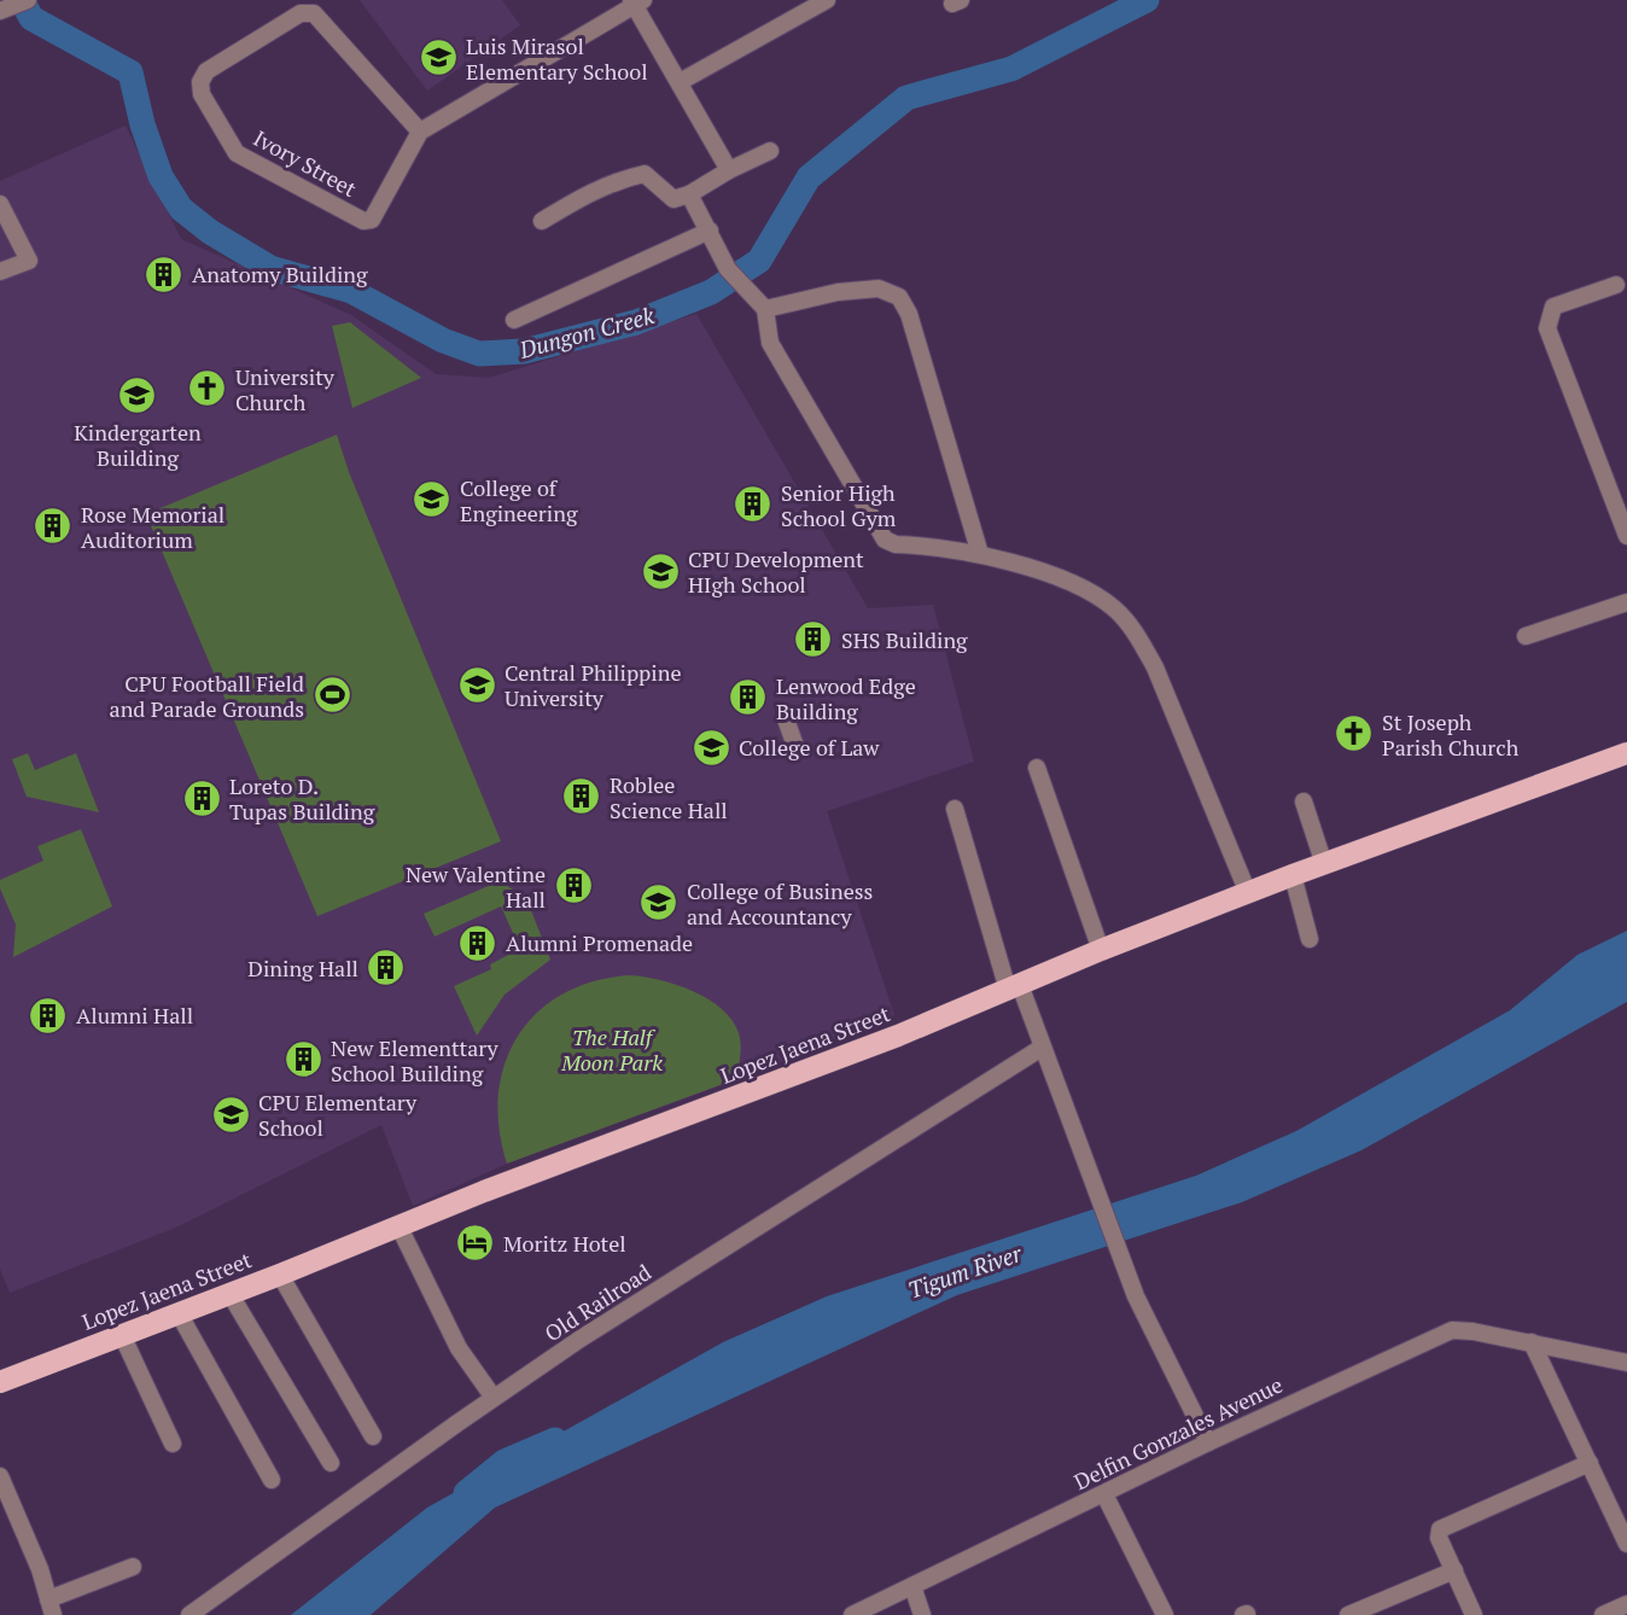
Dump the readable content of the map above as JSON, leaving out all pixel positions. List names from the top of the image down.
{
  "streets": {
    "main road": ["Lopez Jaena Street"],
    "street": ["Ivory Street", "Old Railroad", "Delfin Gonzales Avenue"]
  },
  "water": ["Dungon Creek", "Tigum River"],
  "parks": ["The Half Moon Park"],
  "places": {
    "school or university": [
      "Luis Mirasol Elementary School",
      "Kindergarten Building",
      "College of Engineering",
      "CPU Development HIgh School",
      "Central Philippine University",
      "College of Law",
      "College of Business and Accountancy",
      "CPU Elementary School"
    ],
    "building": [
      "Anatomy Building",
      "Senior High School Gym",
      "Rose Memorial Auditorium",
      "SHS Building",
      "Lenwood Edge Building",
      "Roblee Science Hall",
      "Loreto D. Tupas Building",
      "New Valentine Hall",
      "Alumni Promenade",
      "Dining Hall",
      "Alumni Hall",
      "New Elementtary School Building"
    ],
    "church": ["University Church", "St Joseph Parish Church"],
    "sports": ["CPU Football Field and Parade Grounds"],
    "hotel": ["Moritz Hotel"]
  }
}
